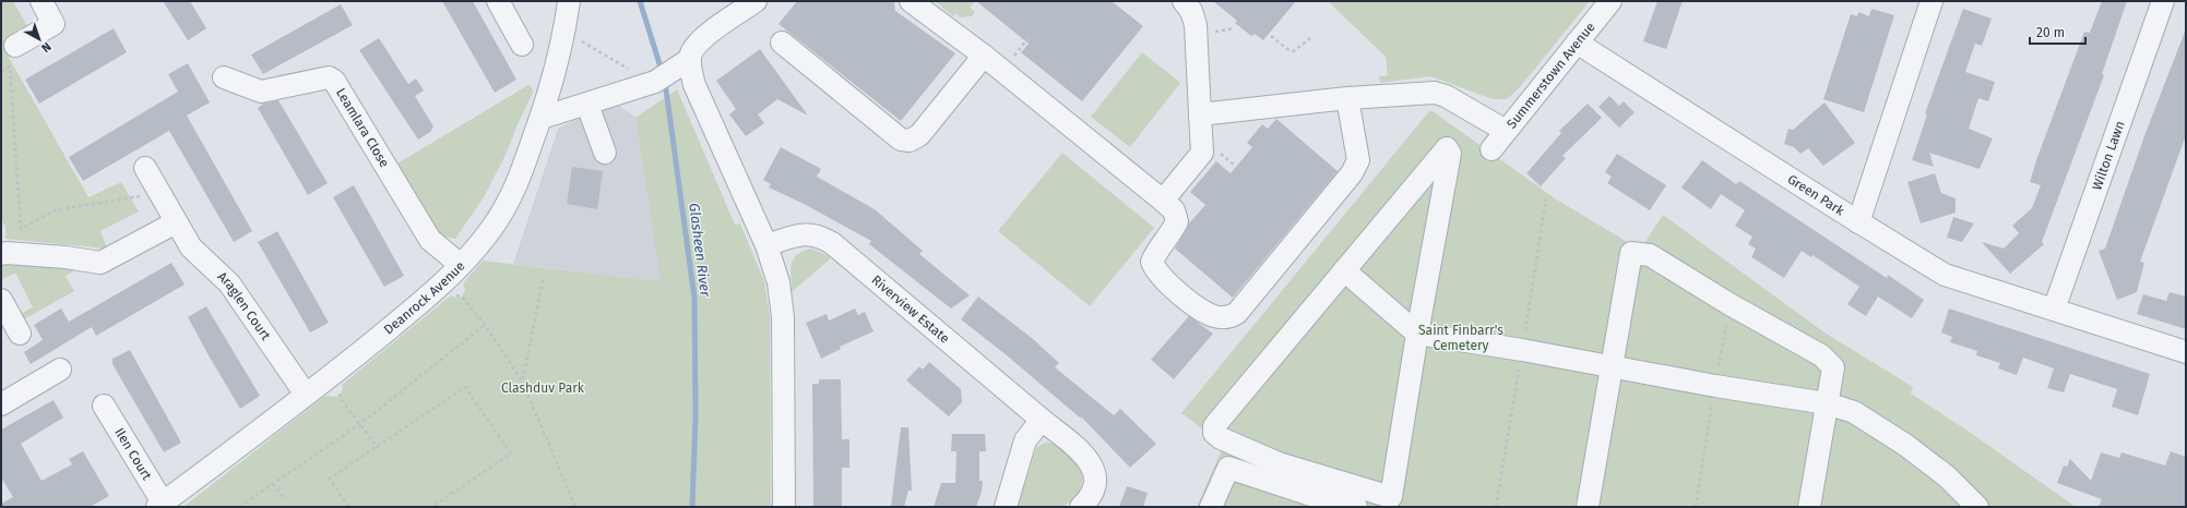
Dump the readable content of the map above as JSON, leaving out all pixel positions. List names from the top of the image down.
{
  "streets": {
    "street": [
      "Summerstown Avenue",
      "Leamlara Close",
      "Wilton Lawn",
      "Green Park",
      "Deanrock Avenue",
      "Araglen Court",
      "Riverview Estate",
      "Ilen Court"
    ]
  },
  "crossings": [
    ["Summerstown Avenue", "Green Park"],
    ["Leamlara Close", "Deanrock Avenue"],
    ["Deanrock Avenue", "Araglen Court"],
    ["Deanrock Avenue", "Ilen Court"]
  ],
  "water": ["Glasheen River"],
  "parks": ["Saint Finbarr's Cemetery", "Clashduv Park"],
  "scale_bar": "20 m",
  "north": "bottom right"
}
